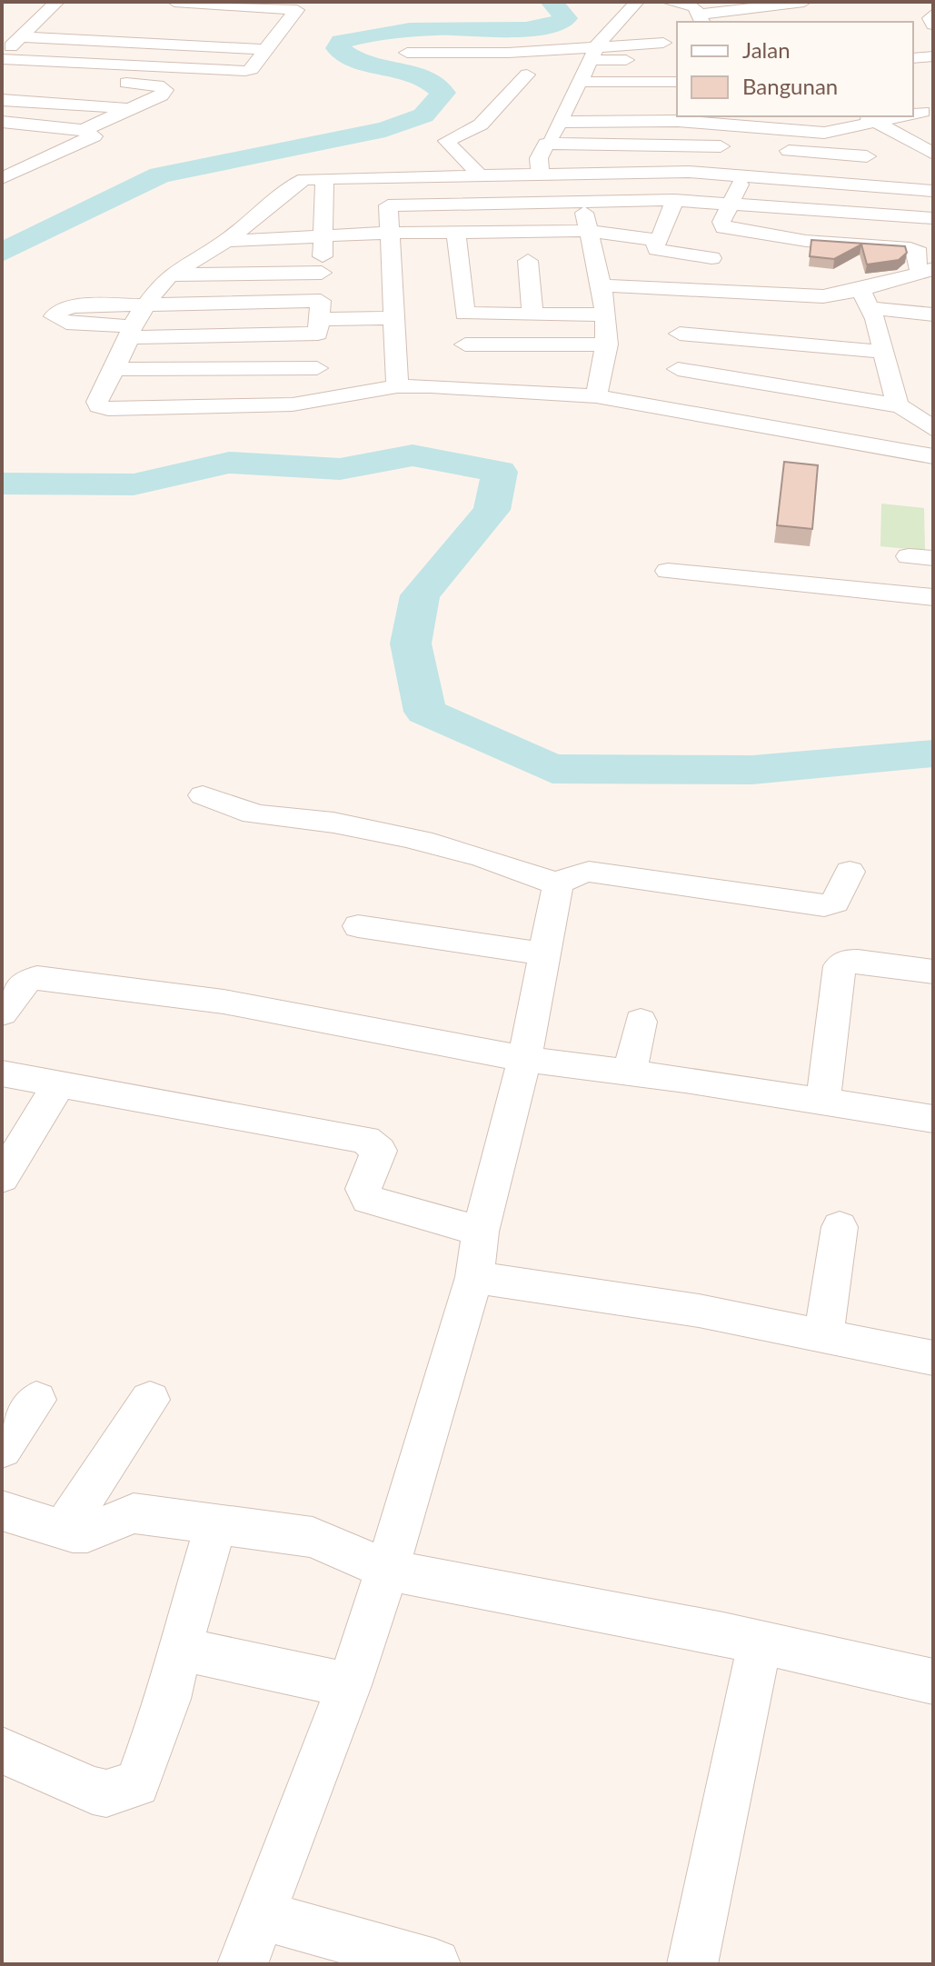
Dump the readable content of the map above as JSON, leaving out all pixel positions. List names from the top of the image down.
{
  "legend": ["Jalan", "Bangunan"]
}
